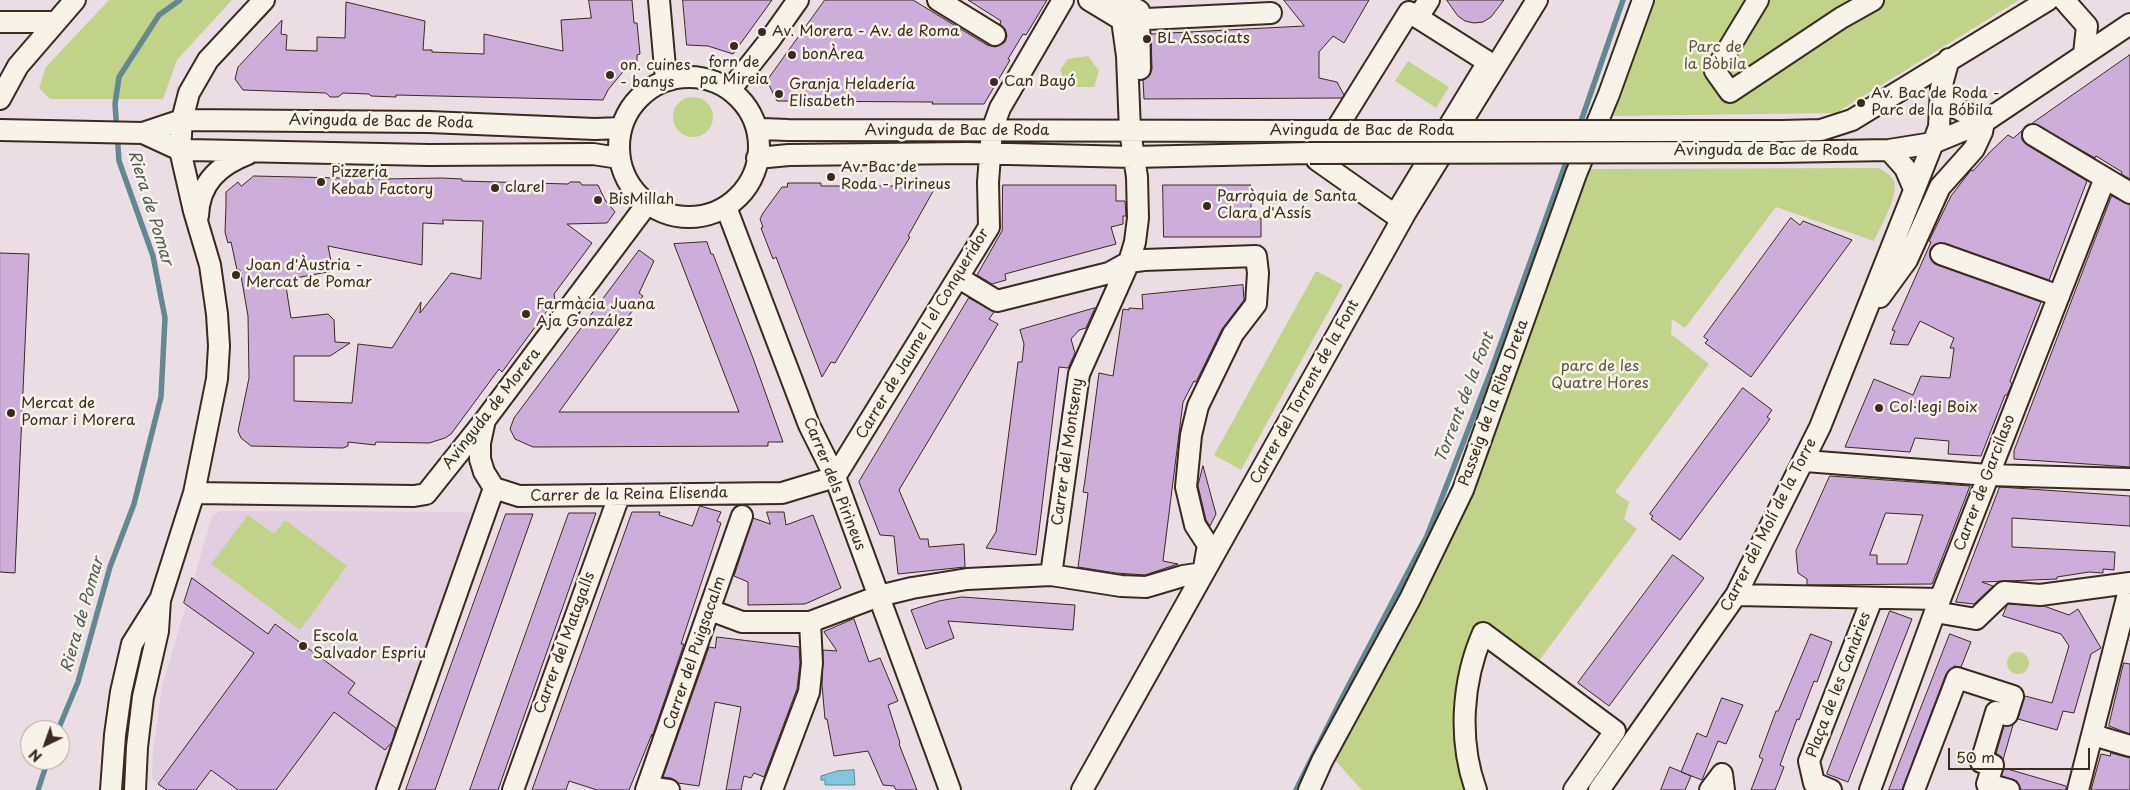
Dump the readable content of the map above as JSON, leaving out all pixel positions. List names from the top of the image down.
{
  "streets": {
    "street": [
      "Avinguda de Bac de Roda",
      "Carrer de Jaume I el Conqueridor",
      "Carrer del Torrent de la Font",
      "Passeig de la Riba Dreta",
      "Avinguda de Morera",
      "Carrer del Montseny",
      "Carrer de Garcilaso",
      "Carrer dels Pirineus",
      "Carrer de la Reina Elisenda",
      "Carrer del Molí de la Torre",
      "Carrer del Matagalls",
      "Carrer del Puigsacalm",
      "Plaça de les Canàries"
    ]
  },
  "crossings": [
    ["Avinguda de Bac de Roda", "Carrer de Jaume I el Conqueridor"],
    ["Avinguda de Bac de Roda", "Avinguda de Morera"],
    ["Avinguda de Bac de Roda", "Carrer del Montseny"],
    ["Avinguda de Bac de Roda", "Carrer dels Pirineus"],
    ["Avinguda de Bac de Roda", "Carrer del Molí de la Torre"],
    ["Carrer de Jaume I el Conqueridor", "Carrer dels Pirineus"],
    ["Carrer de Jaume I el Conqueridor", "Carrer de la Reina Elisenda"],
    ["Avinguda de Morera", "Carrer dels Pirineus"],
    ["Carrer dels Pirineus", "Carrer de la Reina Elisenda"],
    ["Carrer de la Reina Elisenda", "Carrer del Matagalls"]
  ],
  "water": ["Riera de Pomar", "Torrent de la Font"],
  "parks": ["Parc de la Bòbila", "parc de les Quatre Hores"],
  "places": [
    "Av. Morera - Av. de Roma",
    "BL Associats",
    "forn de pa Mireia",
    "bonÀrea",
    "on. cuines - banys",
    "Can Bayó",
    "Granja Heladería Elisabeth",
    "Av. Bac de Roda - Parc de la Bóbila",
    "Av. Bac de Roda - Pirineus",
    "Pizzería Kebab Factory",
    "clarel",
    "BisMillah",
    "Parròquia de Santa Clara d'Assís",
    "Joan d'Àustria - Mercat de Pomar",
    "Farmàcia Juana Aja González",
    "Col·legi Boix",
    "Mercat de Pomar i Morera",
    "Escola Salvador Espriu"
  ],
  "scale_bar": "50 m",
  "north": "bottom left"
}
